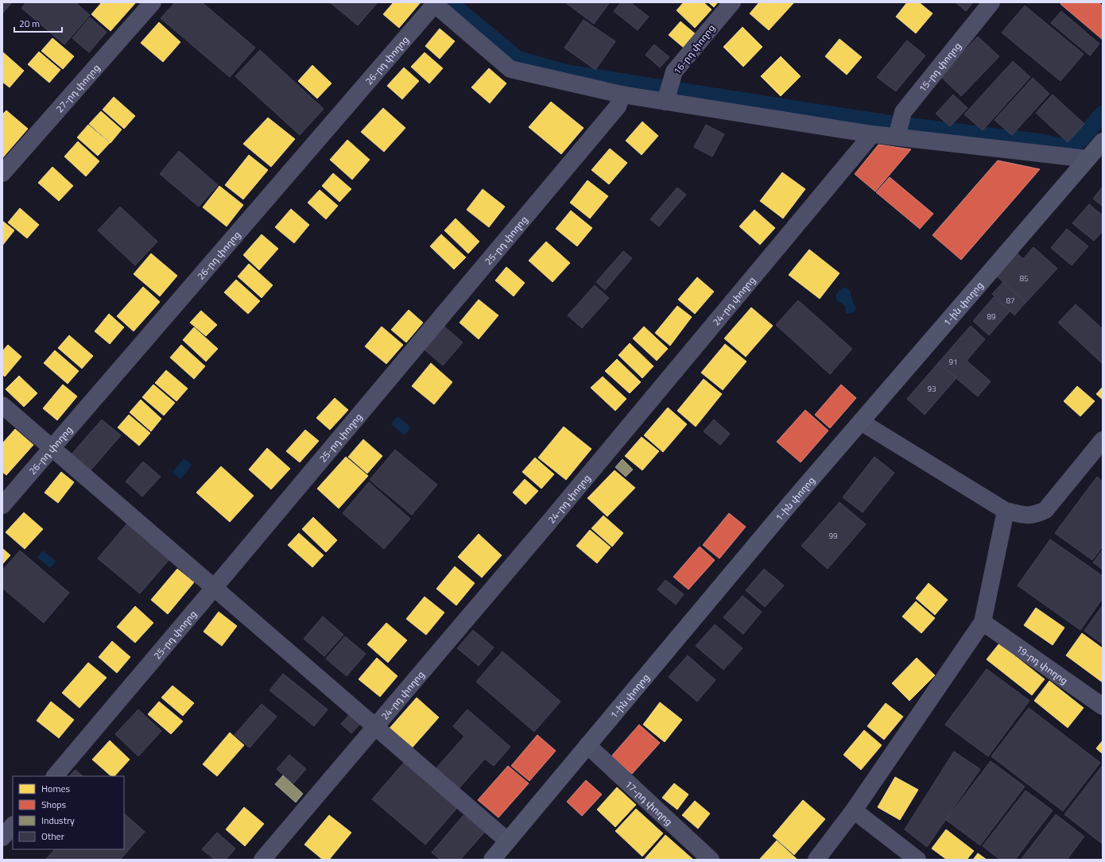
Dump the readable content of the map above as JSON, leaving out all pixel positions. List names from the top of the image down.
{
  "streets": {
    "main road": ["1-ին փողոց"],
    "street": [
      "16-րդ փողոց",
      "26-րդ փողոց",
      "15-րդ փողոց",
      "27-րդ փողոց",
      "25-րդ փողոց",
      "24-րդ փողոց",
      "19-րդ փողոց",
      "17-րդ փողոց"
    ]
  },
  "crossings": [
    ["1-ին փողոց", "17-րդ փողոց"]
  ],
  "house_numbers": [
    "85",
    "87",
    "89",
    "91",
    "93",
    "99"
  ],
  "legend": [
    "Homes",
    "Shops",
    "Industry",
    "Other"
  ],
  "scale_bar": "20 m"
}
